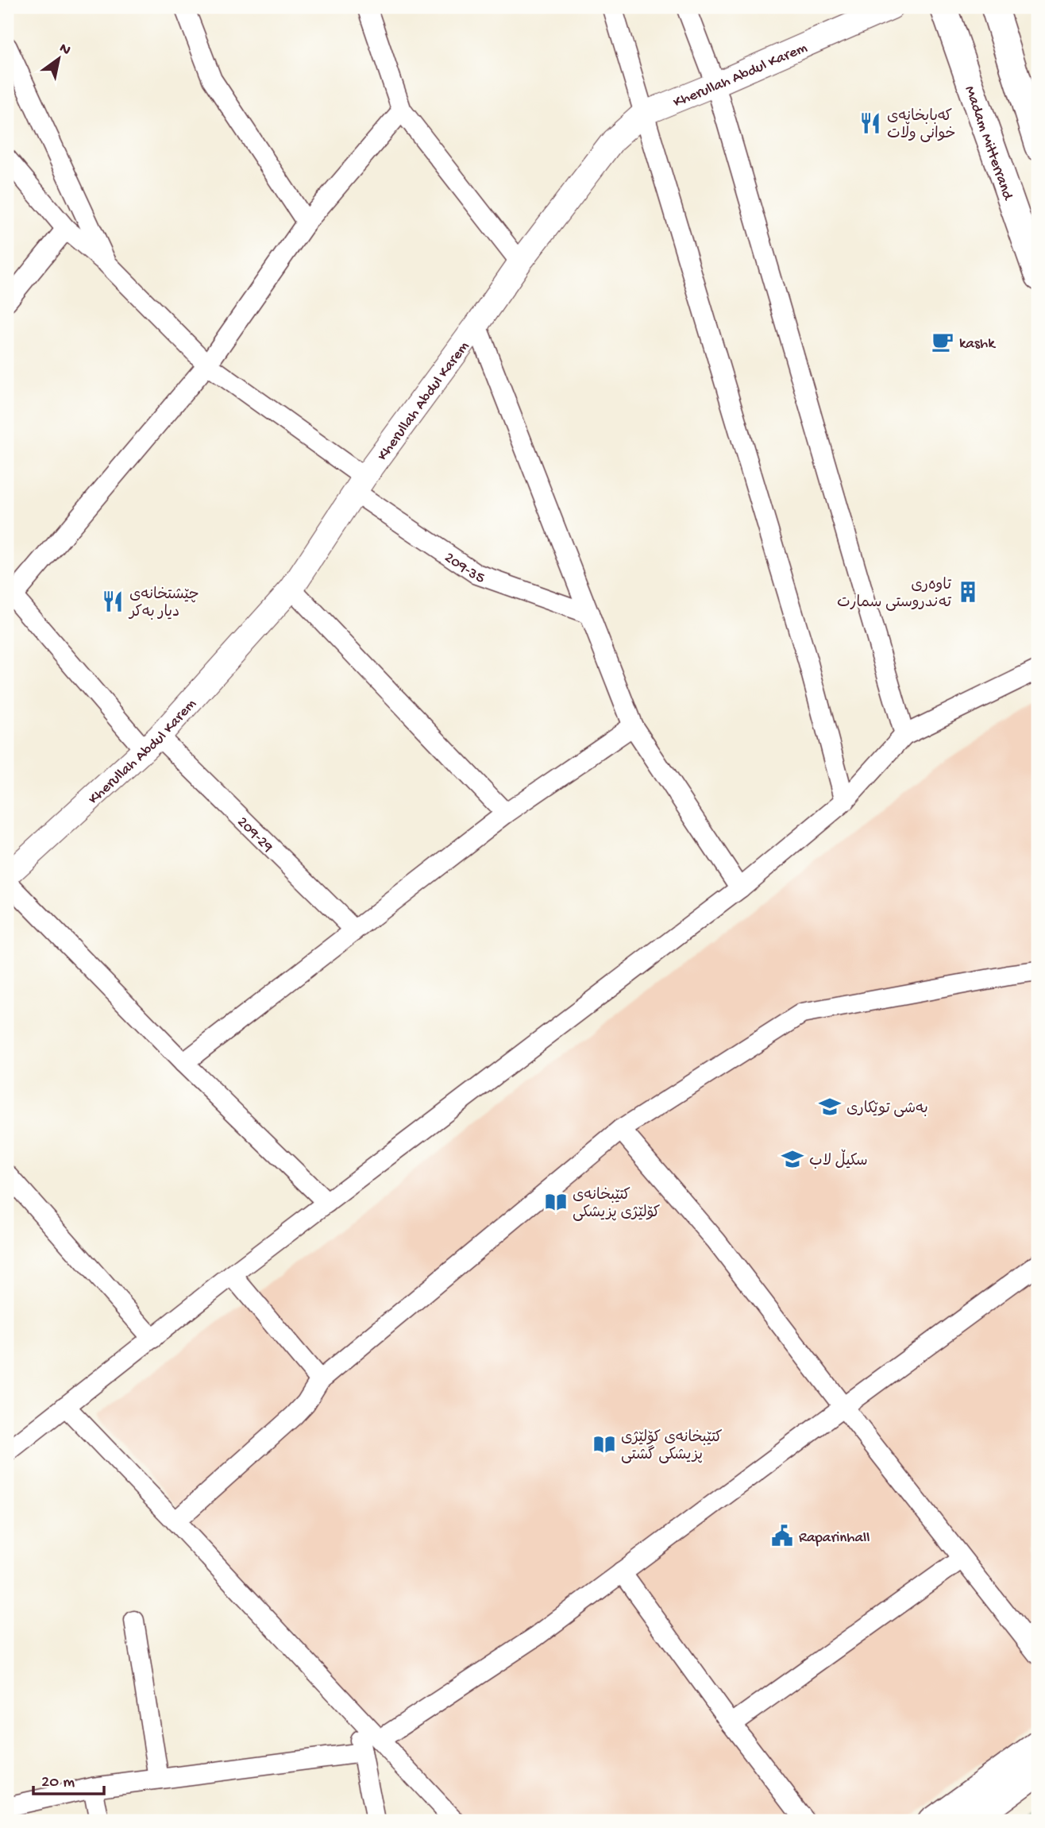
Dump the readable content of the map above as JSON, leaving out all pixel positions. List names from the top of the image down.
{
  "streets": {
    "main road": ["Madam Mitterrand"],
    "street": ["Kherullah Abdul Karem", "209-35", "209-29"]
  },
  "crossings": [
    ["Kherullah Abdul Karem", "209-35"],
    ["Kherullah Abdul Karem", "209-29"]
  ],
  "places": {
    "restaurant": ["کەبابخانەی خوانی وڵات", "چێشتخانەی دیار بەکر"],
    "cafe": ["kashk"],
    "building": ["تاوەری تەندروستی سمارت"],
    "school or university": ["بە‌شی توێكاری", "سكیڵ لاب"],
    "library": ["كتێبخانە‌ی كۆلێژی پزیشكی", "کتێبخانەی کۆلێژی پزیشکی گشتی"],
    "public building": ["Raparinhall"]
  },
  "scale_bar": "20 m",
  "north": "top right"
}
